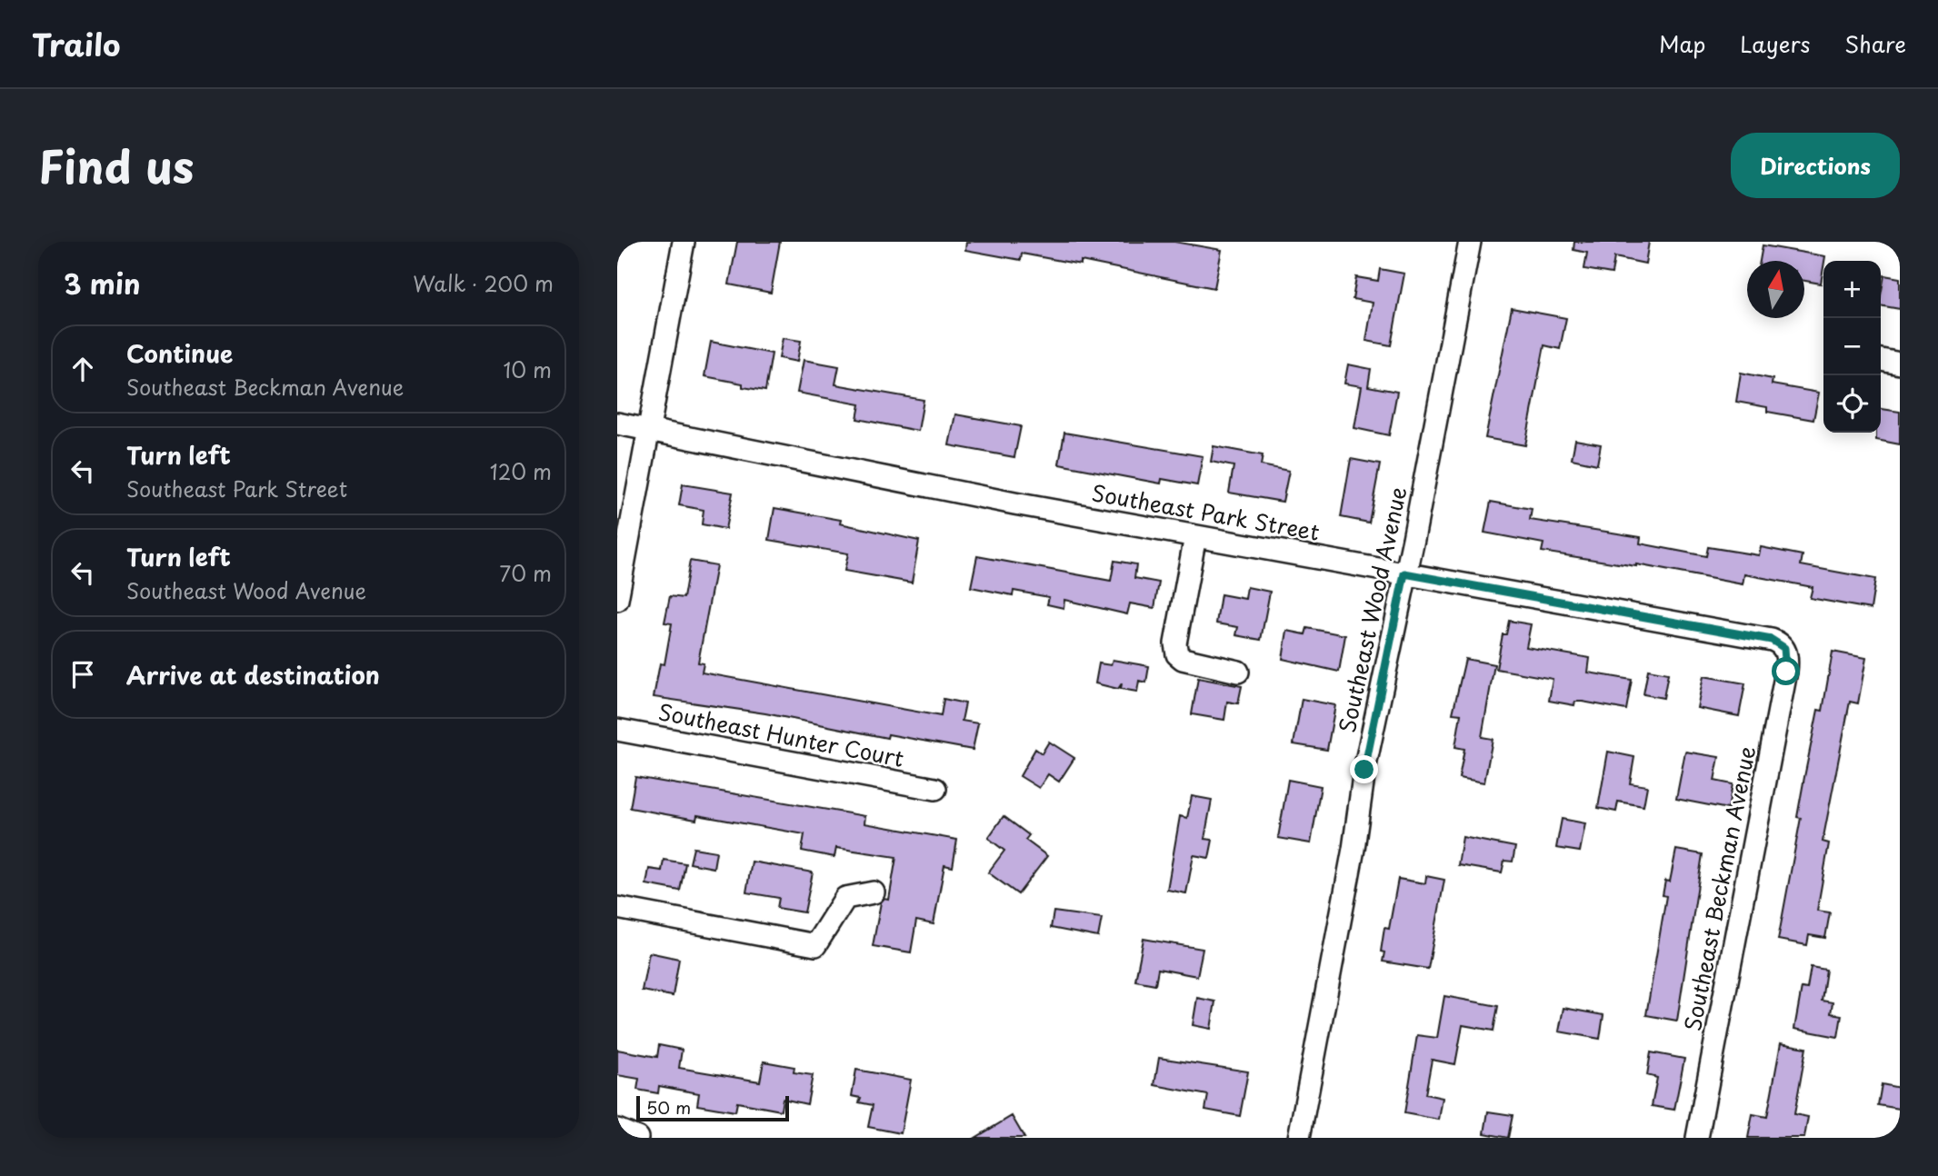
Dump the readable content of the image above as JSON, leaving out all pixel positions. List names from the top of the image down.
{
  "streets": {
    "street": [
      "Southeast Park Street",
      "Southeast Wood Avenue",
      "Southeast Hunter Court",
      "Southeast Beckman Avenue"
    ]
  },
  "crossings": [
    ["Southeast Park Street", "Southeast Wood Avenue"],
    ["Southeast Park Street", "Southeast Beckman Avenue"]
  ],
  "scale_bar": "50 m",
  "north": "top",
  "page": {
    "header": "Trailo",
    "nav": ["Map", "Layers", "Share"],
    "title": "Find us",
    "buttons": "Directions",
    "heading": ["3 min", "Walk · 200 m"],
    "map_buttons": ["+", "−"],
    "list": [
      ["Continue", "Southeast Beckman Avenue", "10 m"],
      ["Turn left", "Southeast Park Street", "120 m"],
      ["Turn left", "Southeast Wood Avenue", "70 m"],
      "Arrive at destination"
    ],
    "scale": "50 m"
  }
}
